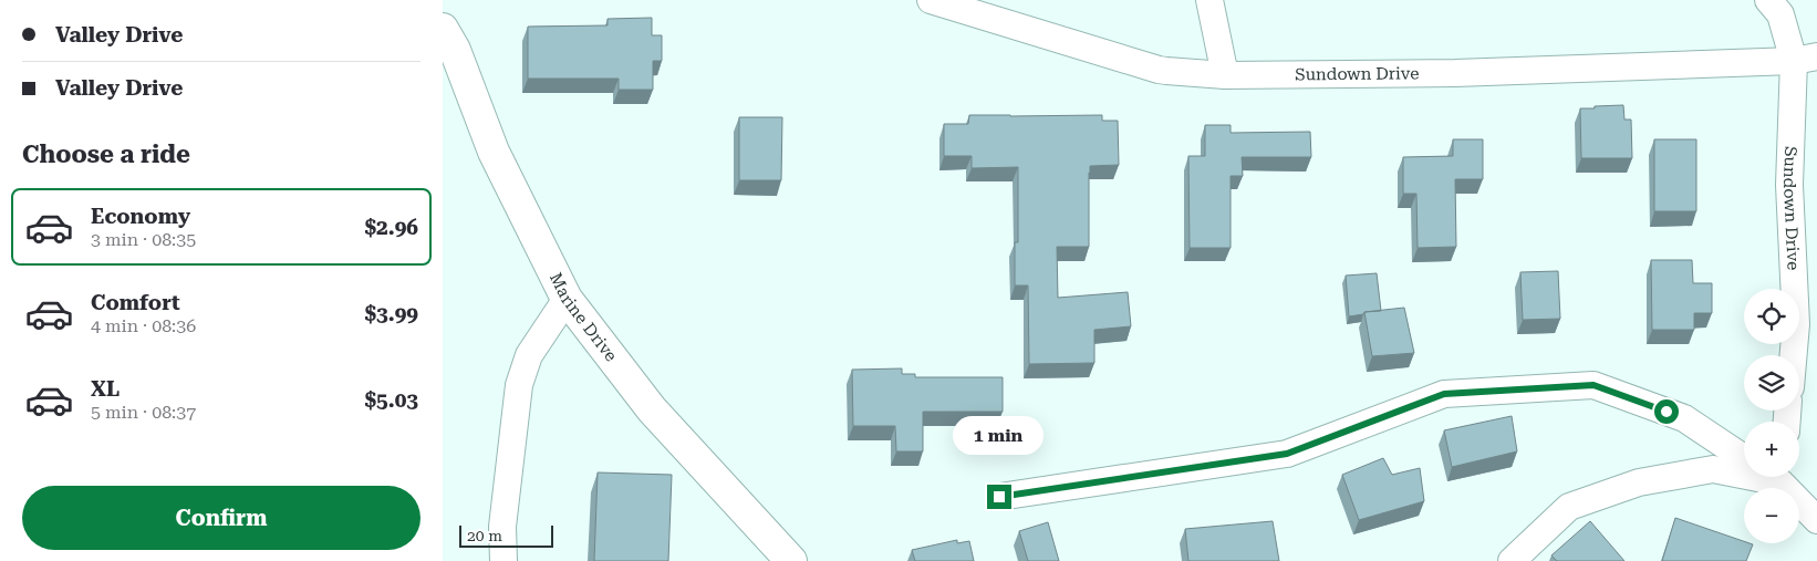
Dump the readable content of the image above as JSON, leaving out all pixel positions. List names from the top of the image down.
{
  "streets": {
    "street": ["Sundown Drive", "Marine Drive"]
  },
  "scale_bar": "20 m",
  "page": {
    "banner": ["Valley Drive", "Valley Drive"],
    "heading": "Choose a ride",
    "list": [
      {
        "name": "Economy",
        "note": "3 min · 08:35",
        "value": "$2.96"
      },
      {
        "name": "Comfort",
        "note": "4 min · 08:36",
        "value": "$3.99"
      },
      {
        "name": "XL",
        "note": "5 min · 08:37",
        "value": "$5.03"
      }
    ],
    "map_buttons": ["+", "−"],
    "bubble": "1 min",
    "buttons": "Confirm",
    "scale": "20 m"
  }
}
